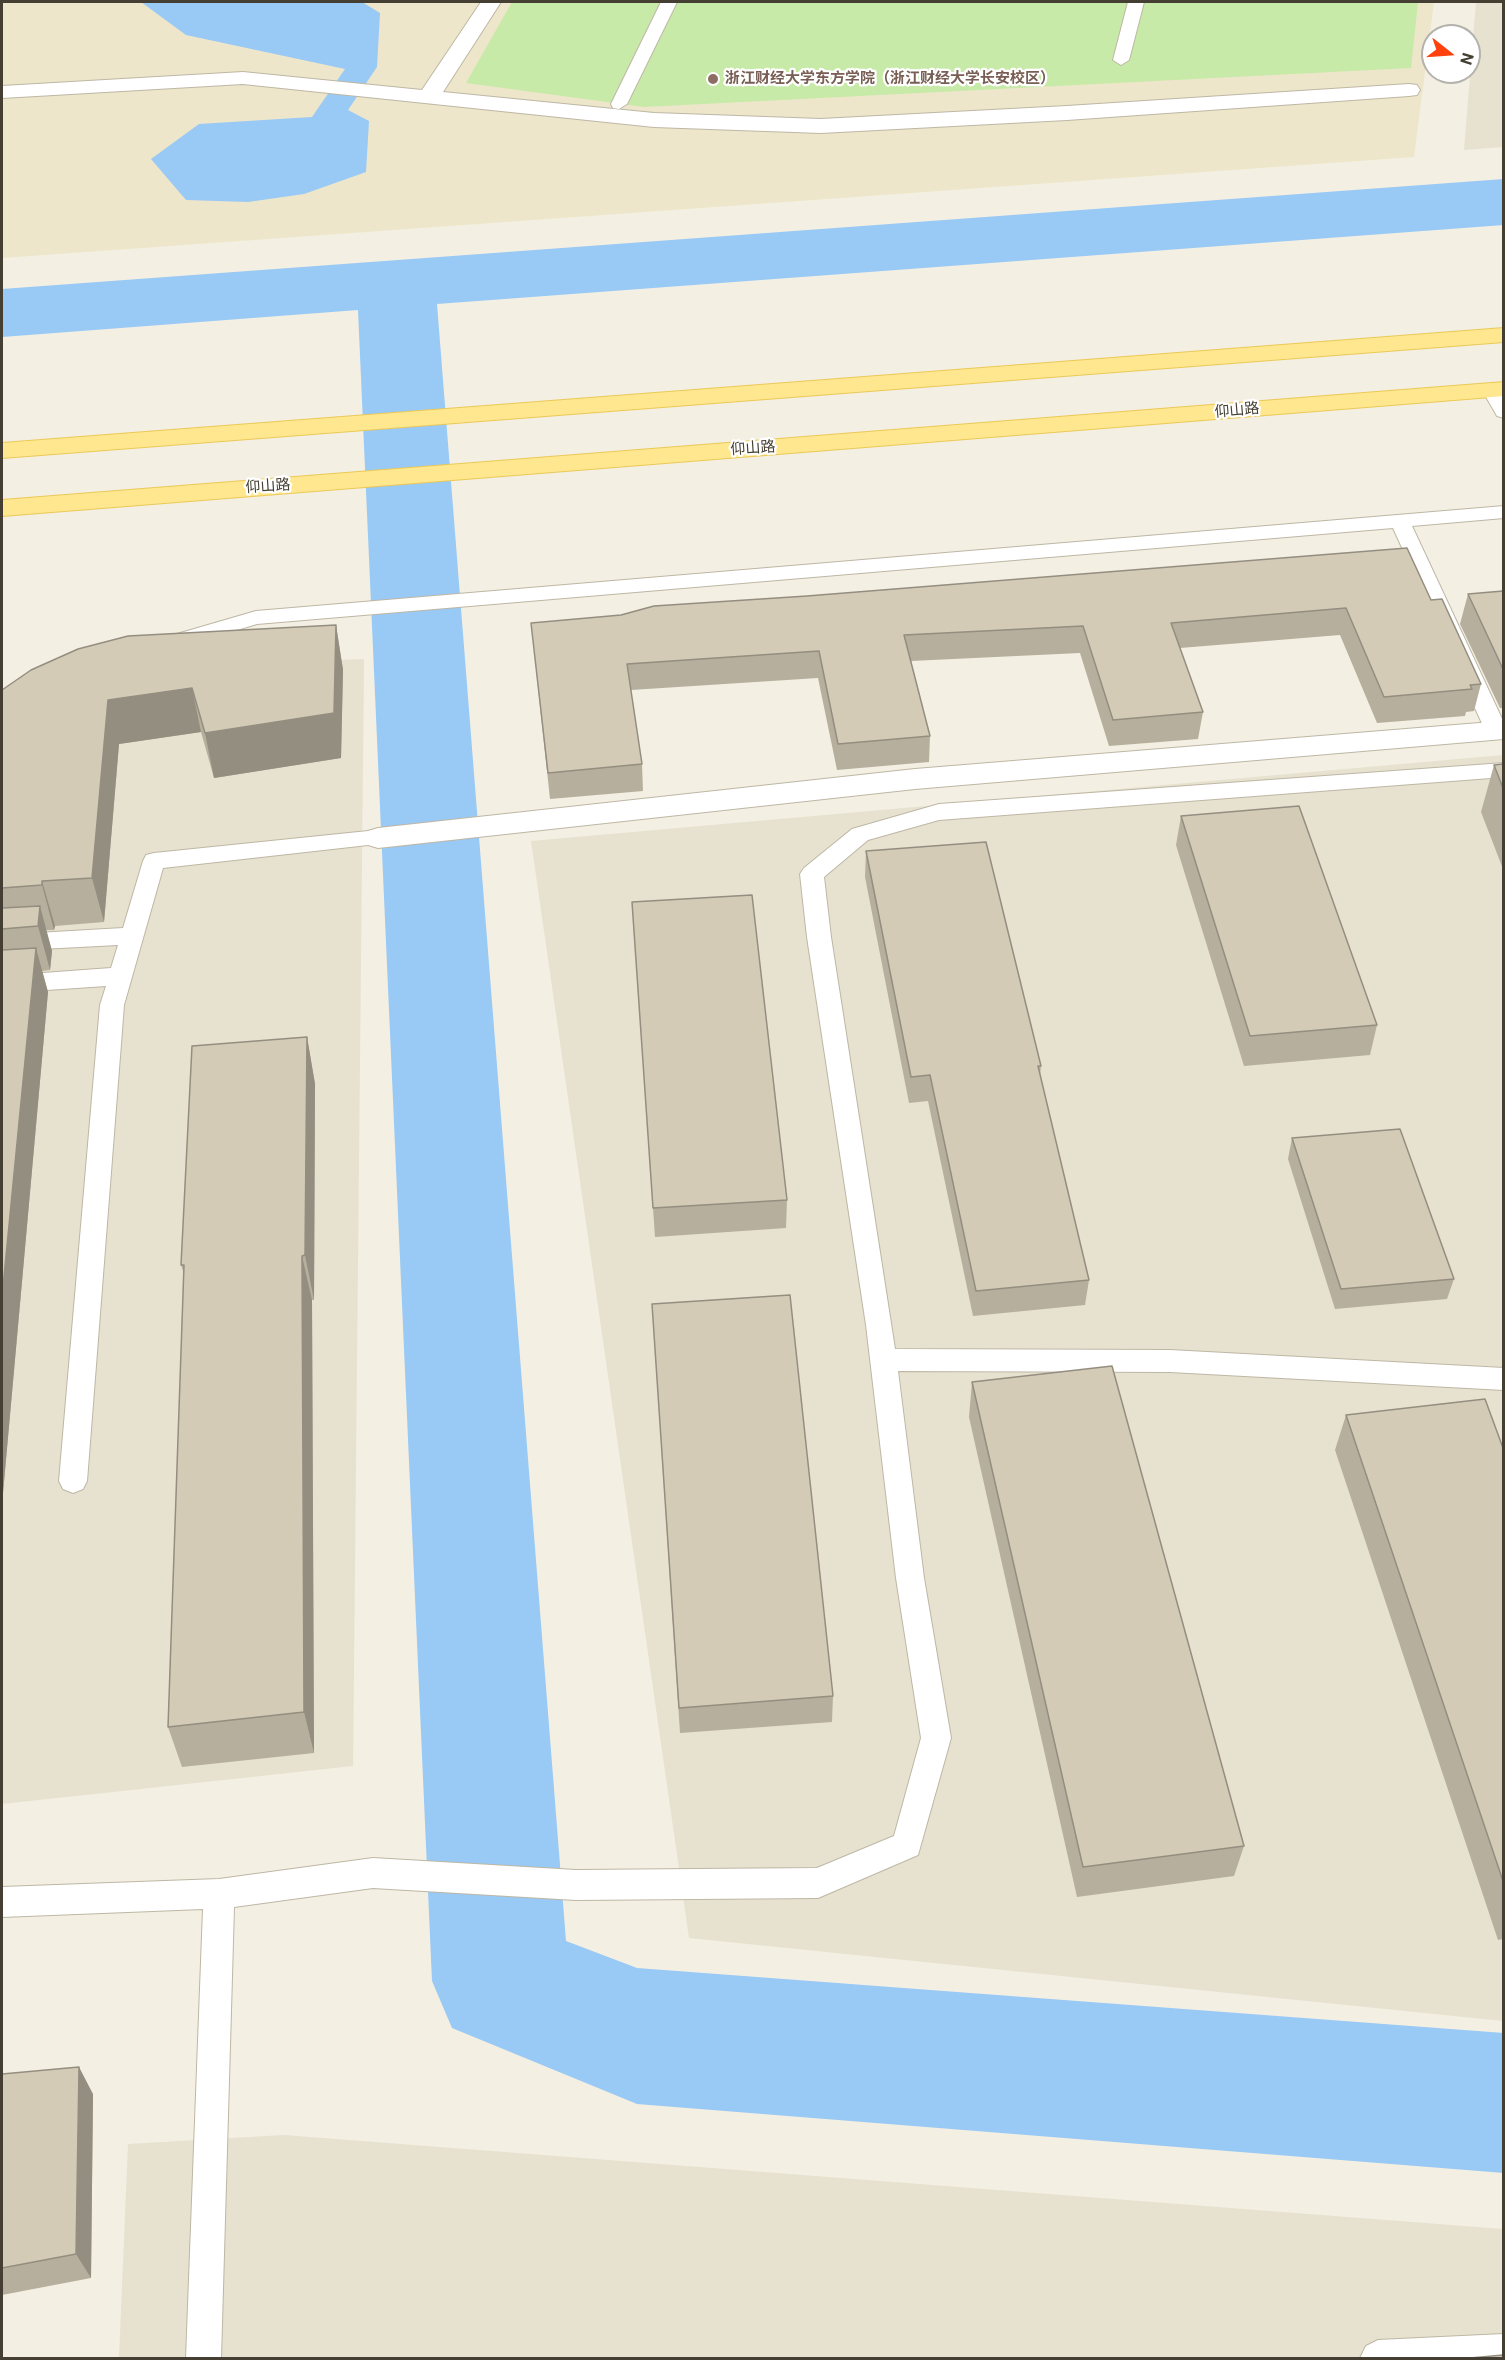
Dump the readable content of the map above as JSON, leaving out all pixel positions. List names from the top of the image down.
{
  "streets": {
    "main road": ["仰山路"]
  },
  "places": ["浙江财经大学东方学院（浙江财经大学长安校区）"],
  "north": "right"
}
